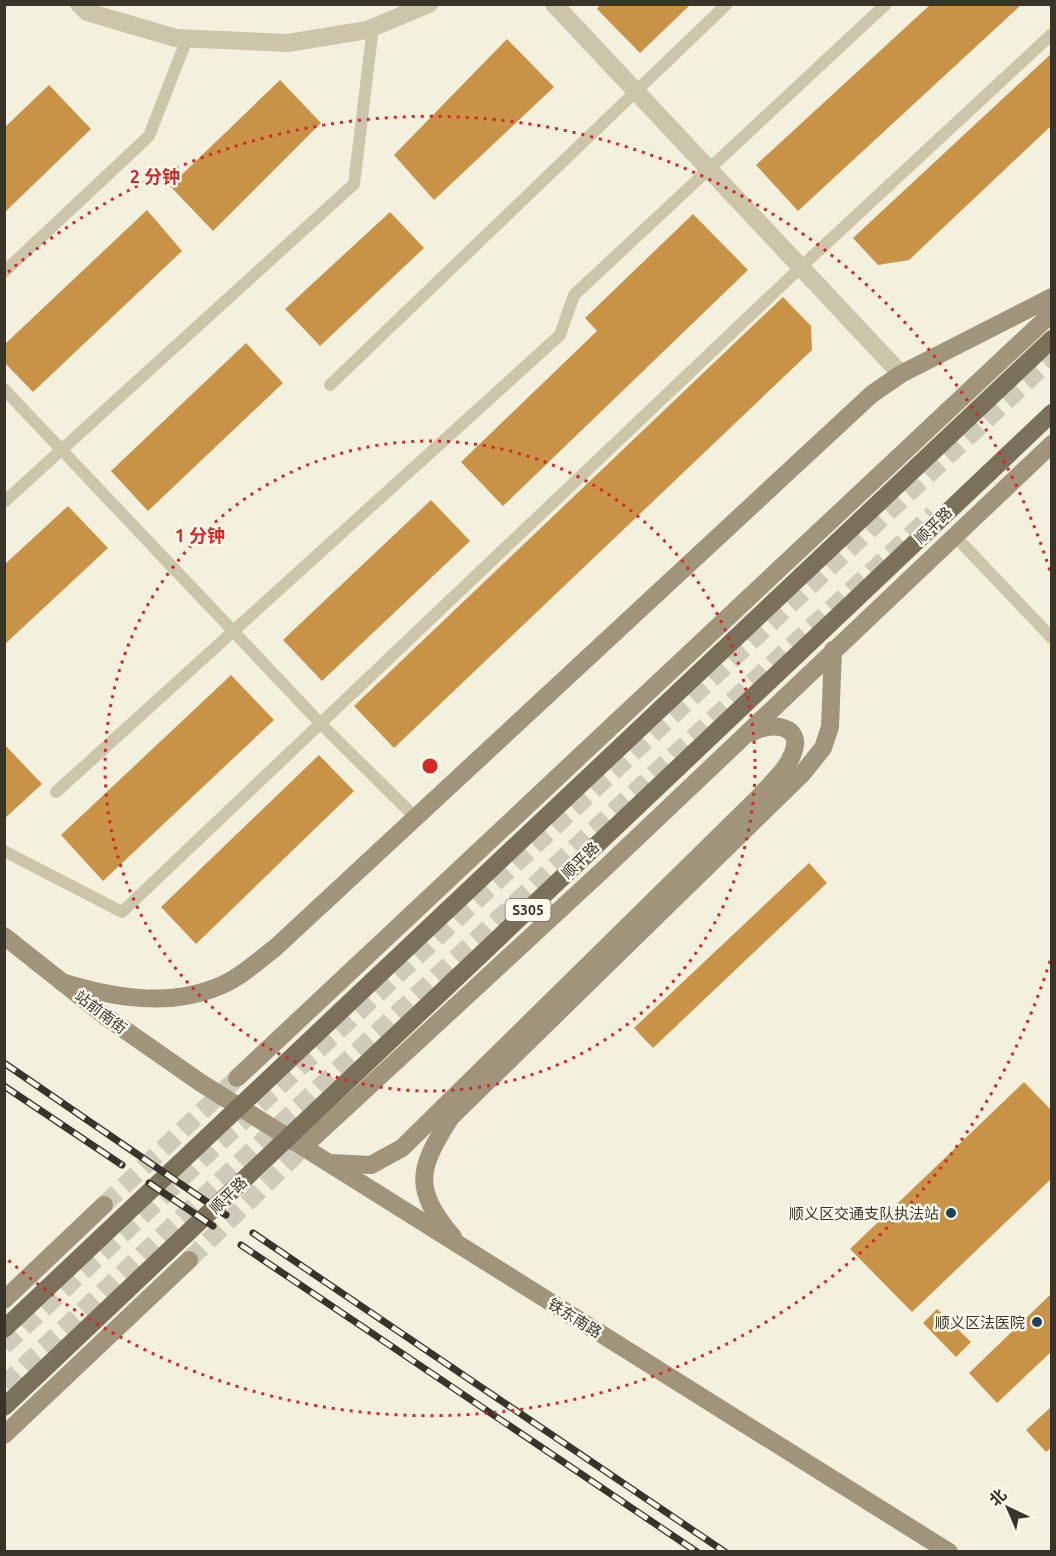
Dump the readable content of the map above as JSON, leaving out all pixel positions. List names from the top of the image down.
{
  "streets": {
    "main road": ["顺平路", "S305"],
    "street": ["站前南街", "铁东南路"]
  },
  "crossings": [
    ["站前南街", "铁东南路"]
  ],
  "places": ["顺义区交通支队执法站", "顺义区法医院"],
  "north": "top left",
  "rings": ["2 分钟", "1 分钟"]
}
